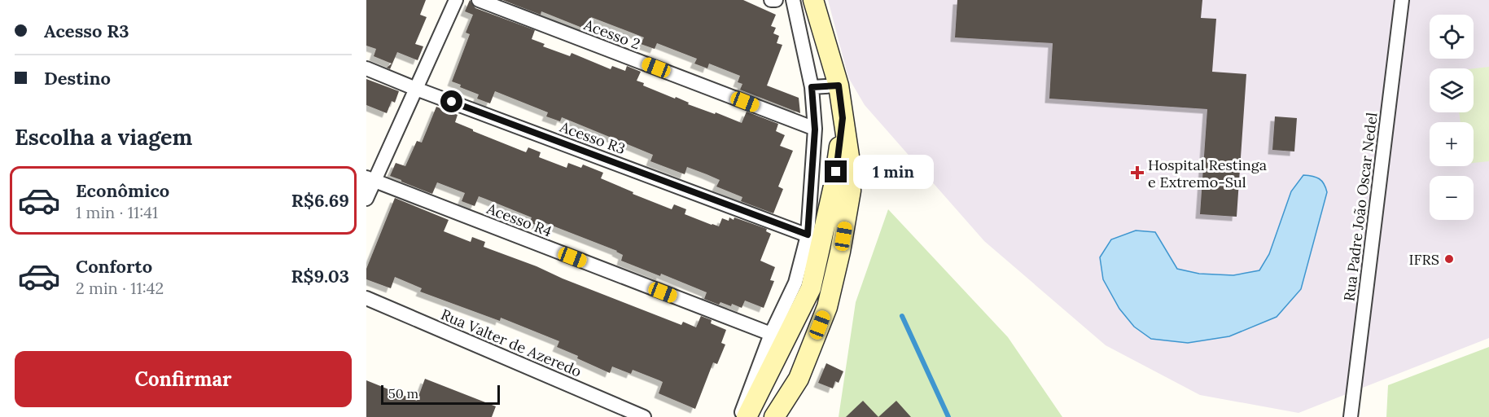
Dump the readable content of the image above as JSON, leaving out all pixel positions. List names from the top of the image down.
{
  "streets": {
    "street": [
      "Acesso 2",
      "Acesso R3",
      "Rua Padre João Oscar Nedel",
      "Acesso R4",
      "Rua Valter de Azeredo"
    ]
  },
  "places": {
    "health": ["Hospital Restinga e Extremo-Sul"],
    "other": ["IFRS"]
  },
  "scale_bar": "50 m",
  "page": {
    "banner": ["Acesso R3", "Destino"],
    "map_buttons": ["+", "−"],
    "heading": "Escolha a viagem",
    "bubble": "1 min",
    "list": [
      {
        "name": "Econômico",
        "note": "1 min · 11:41",
        "value": "R$6.69"
      },
      {
        "name": "Conforto",
        "note": "2 min · 11:42",
        "value": "R$9.03"
      }
    ],
    "buttons": "Confirmar",
    "scale": "50 m"
  }
}
